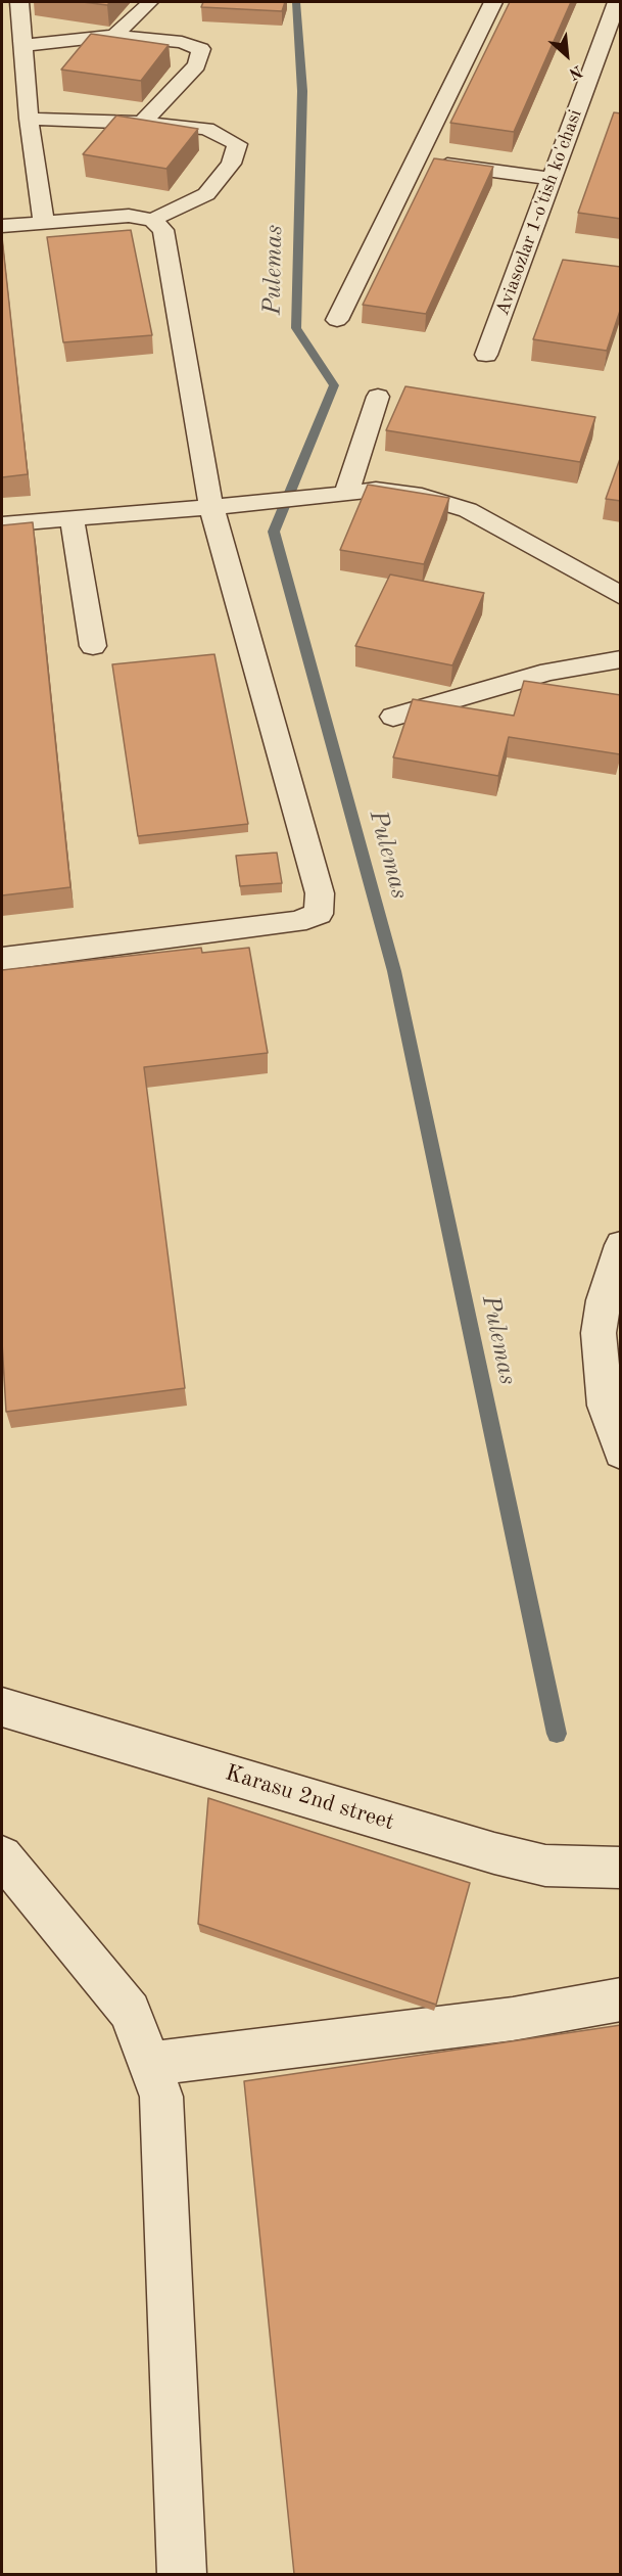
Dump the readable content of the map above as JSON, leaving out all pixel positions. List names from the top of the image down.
{
  "streets": {
    "street": ["Aviasozlar 1-o'tish ko'chasi", "Karasu 2nd street"]
  },
  "water": ["Pulemas"],
  "north": "bottom right"
}
